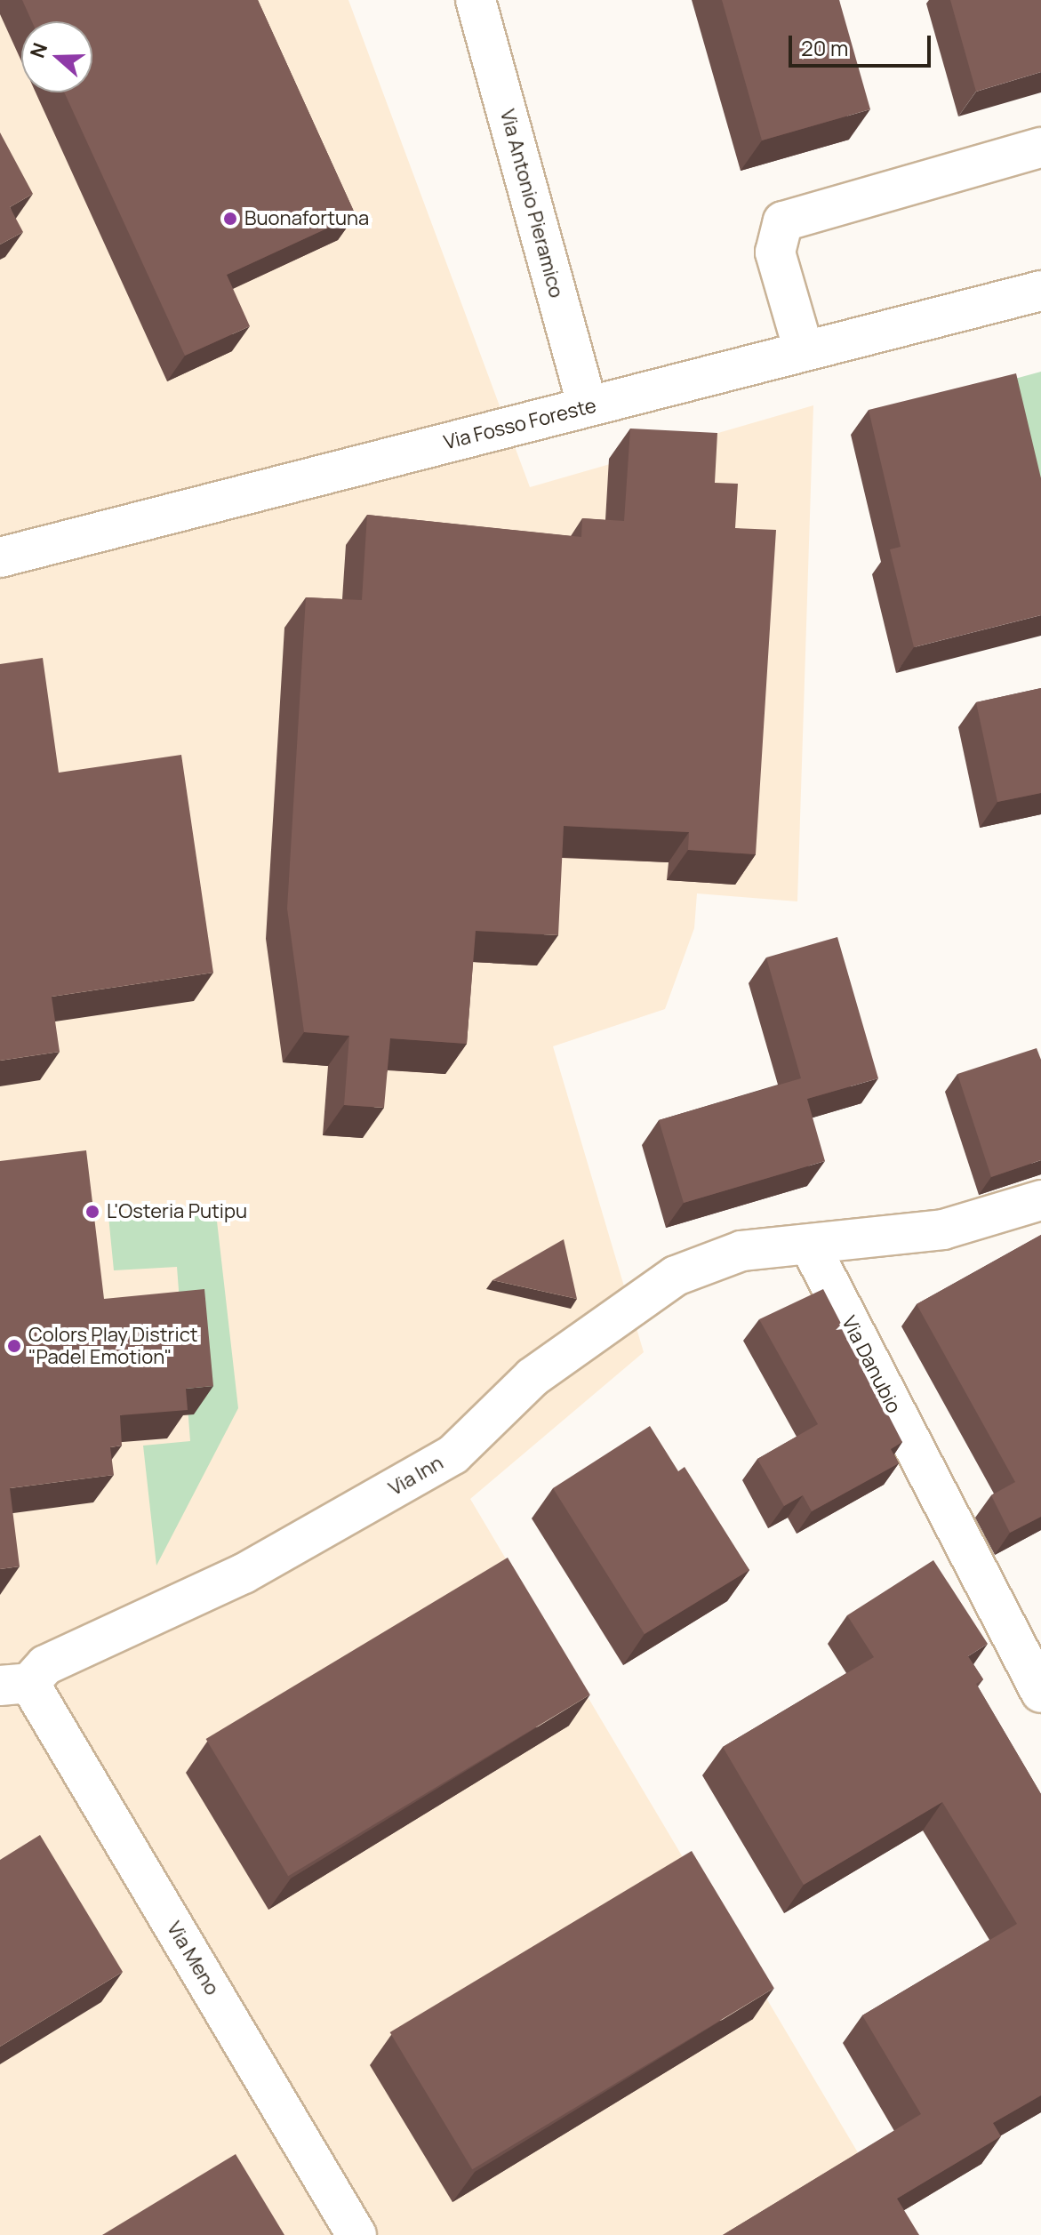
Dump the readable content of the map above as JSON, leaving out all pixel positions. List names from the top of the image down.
{
  "streets": {
    "street": [
      "Via Antonio Pieramico",
      "Via Fosso Foreste",
      "Via Danubio",
      "Via Inn",
      "Via Meno"
    ]
  },
  "crossings": [
    ["Via Antonio Pieramico", "Via Fosso Foreste"],
    ["Via Danubio", "Via Inn"],
    ["Via Inn", "Via Meno"]
  ],
  "places": ["Buonafortuna", "L'Osteria Putipu", "Colors Play District \"Padel Emotion\""],
  "scale_bar": "20 m",
  "north": "left"
}
